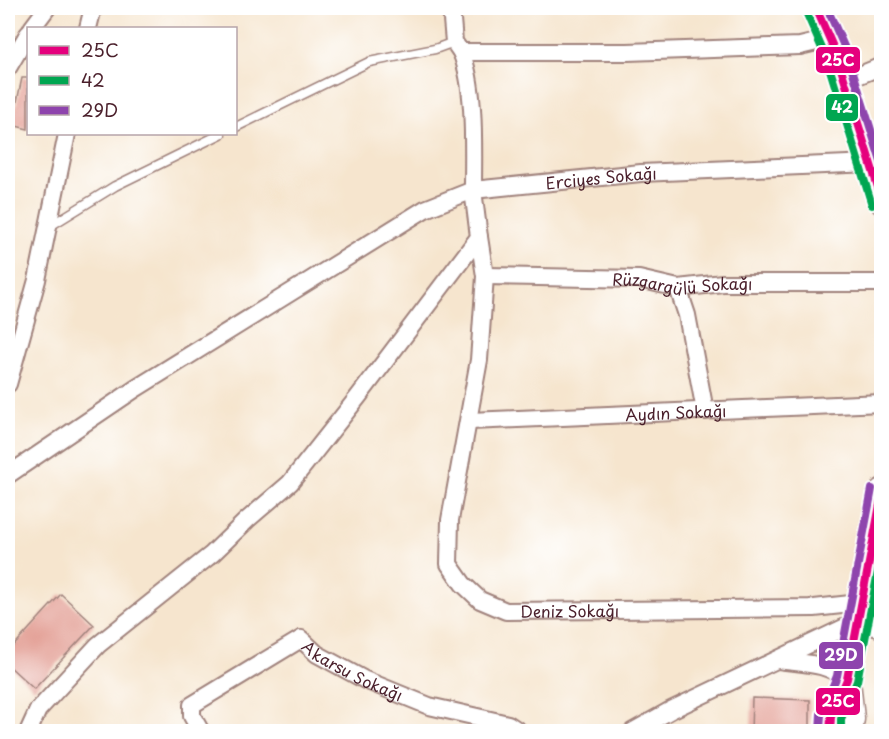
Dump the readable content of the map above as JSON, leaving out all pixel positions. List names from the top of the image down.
{
  "streets": {
    "street": [
      "Erciyes Sokağı",
      "Rüzgargülü Sokağı",
      "Aydın Sokağı",
      "Deniz Sokağı",
      "Akarsu Sokağı"
    ]
  },
  "crossings": [
    ["Erciyes Sokağı", "Deniz Sokağı"],
    ["Rüzgargülü Sokağı", "Deniz Sokağı"],
    ["Aydın Sokağı", "Deniz Sokağı"]
  ],
  "lines": ["transit line 25C", "transit line 29D", "transit line 42"],
  "legend": ["25C", "42", "29D"]
}
